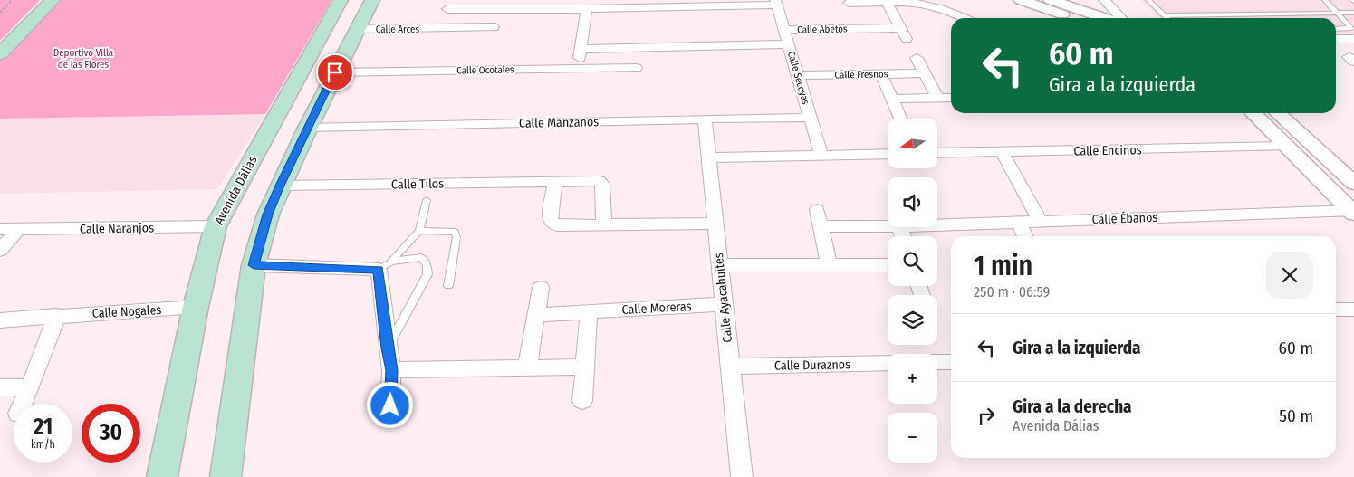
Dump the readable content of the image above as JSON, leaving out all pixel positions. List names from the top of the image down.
{
  "streets": {
    "main road": ["Avenida Dálias"],
    "street": [
      "Calle Arces",
      "Calle Abetos",
      "Calle Ocotales",
      "Calle Fresnos",
      "Calle Secoyas",
      "Calle Manzanos",
      "Calle Encinos",
      "Calle Tilos",
      "Calle Ébanos",
      "Calle Naranjos",
      "Calle Ayacahuites",
      "Calle Moreras",
      "Calle Nogales",
      "Calle Duraznos"
    ]
  },
  "crossings": [
    ["Calle Abetos", "Calle Secoyas"],
    ["Calle Fresnos", "Calle Secoyas"],
    ["Calle Secoyas", "Calle Manzanos"],
    ["Calle Manzanos", "Calle Ayacahuites"],
    ["Avenida Dálias", "Calle Naranjos"],
    ["Avenida Dálias", "Calle Nogales"],
    ["Calle Ayacahuites", "Calle Moreras"],
    ["Calle Ayacahuites", "Calle Duraznos"]
  ],
  "parks": ["Deportivo Villa de las Flores"],
  "north": "left",
  "page": {
    "turn": ["60 m", "Gira a la izquierda"],
    "map_buttons": ["+", "−"],
    "heading": ["1 min", "250 m · 06:59"],
    "list": [
      {
        "name": "Gira a la izquierda",
        "value": "60 m"
      },
      {
        "name": "Gira a la derecha",
        "note": "Avenida Dálias",
        "value": "50 m"
      }
    ],
    "speed": "21 km/h",
    "limit": "30"
  }
}
